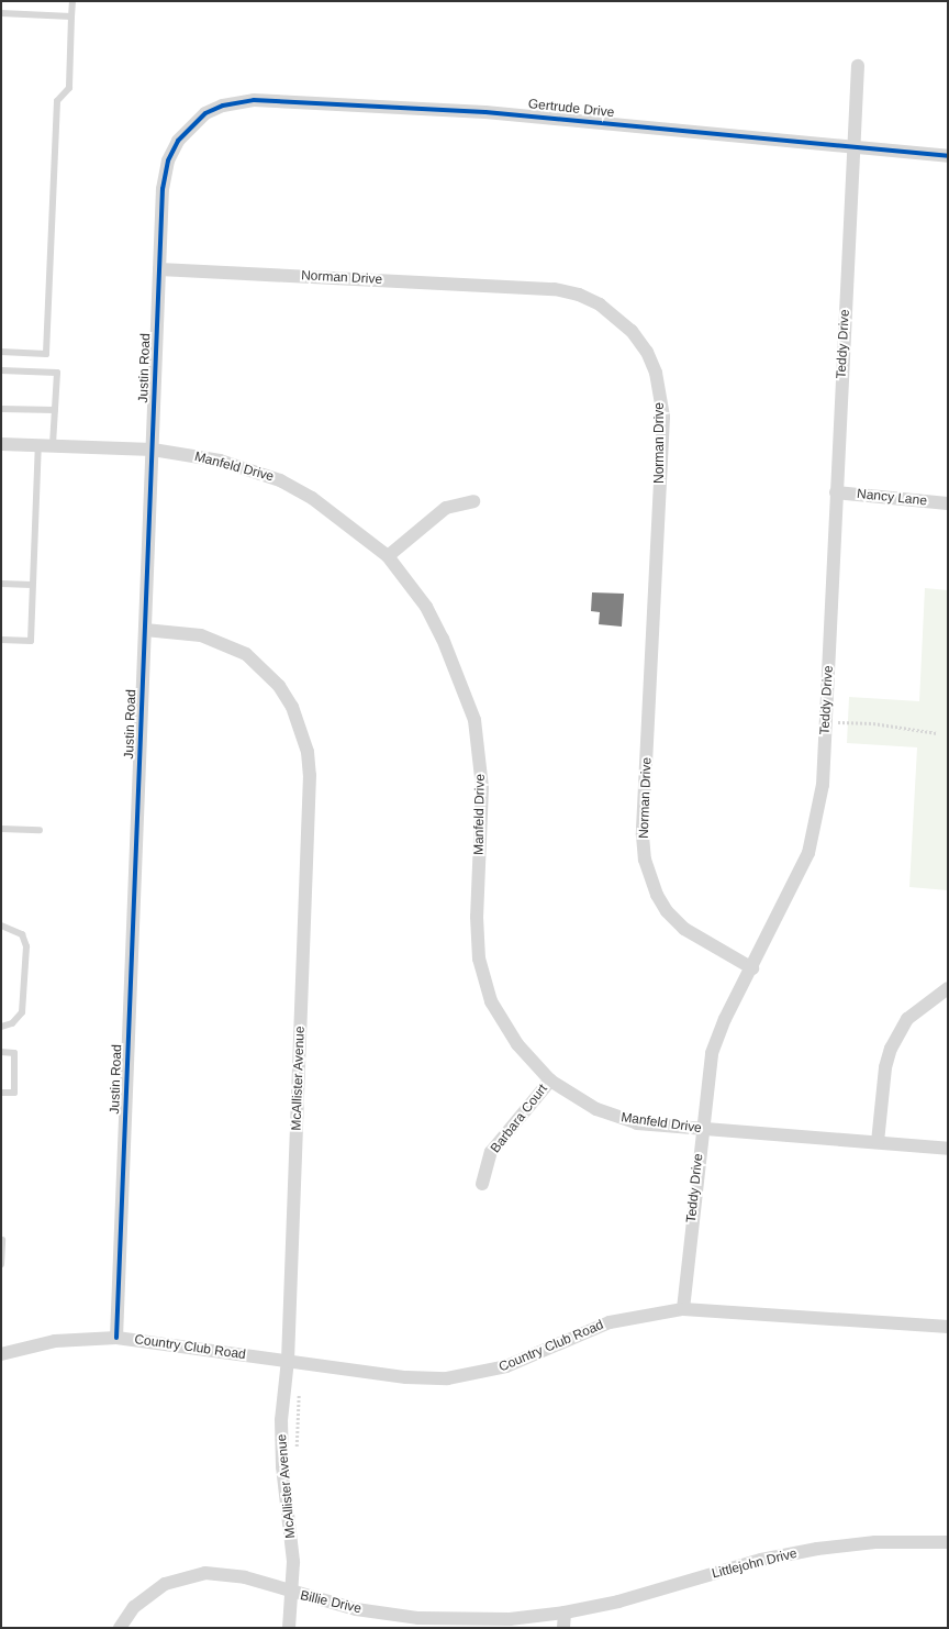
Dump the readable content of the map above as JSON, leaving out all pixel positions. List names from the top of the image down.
{
  "streets": {
    "street": [
      "Gertrude Drive",
      "Norman Drive",
      "Teddy Drive",
      "Justin Road",
      "Manfeld Drive",
      "Nancy Lane",
      "McAllister Avenue",
      "Barbara Court",
      "Country Club Road",
      "Littlejohn Drive",
      "Billie Drive"
    ]
  },
  "crossings": [
    ["Gertrude Drive", "Teddy Drive"],
    ["Gertrude Drive", "Justin Road"],
    ["Norman Drive", "Teddy Drive"],
    ["Norman Drive", "Justin Road"],
    ["Teddy Drive", "Manfeld Drive"],
    ["Teddy Drive", "Nancy Lane"],
    ["Teddy Drive", "Country Club Road"],
    ["Justin Road", "Manfeld Drive"],
    ["Justin Road", "McAllister Avenue"],
    ["Justin Road", "Country Club Road"],
    ["Manfeld Drive", "Barbara Court"],
    ["McAllister Avenue", "Country Club Road"],
    ["McAllister Avenue", "Billie Drive"],
    ["Littlejohn Drive", "Billie Drive"]
  ]
}
